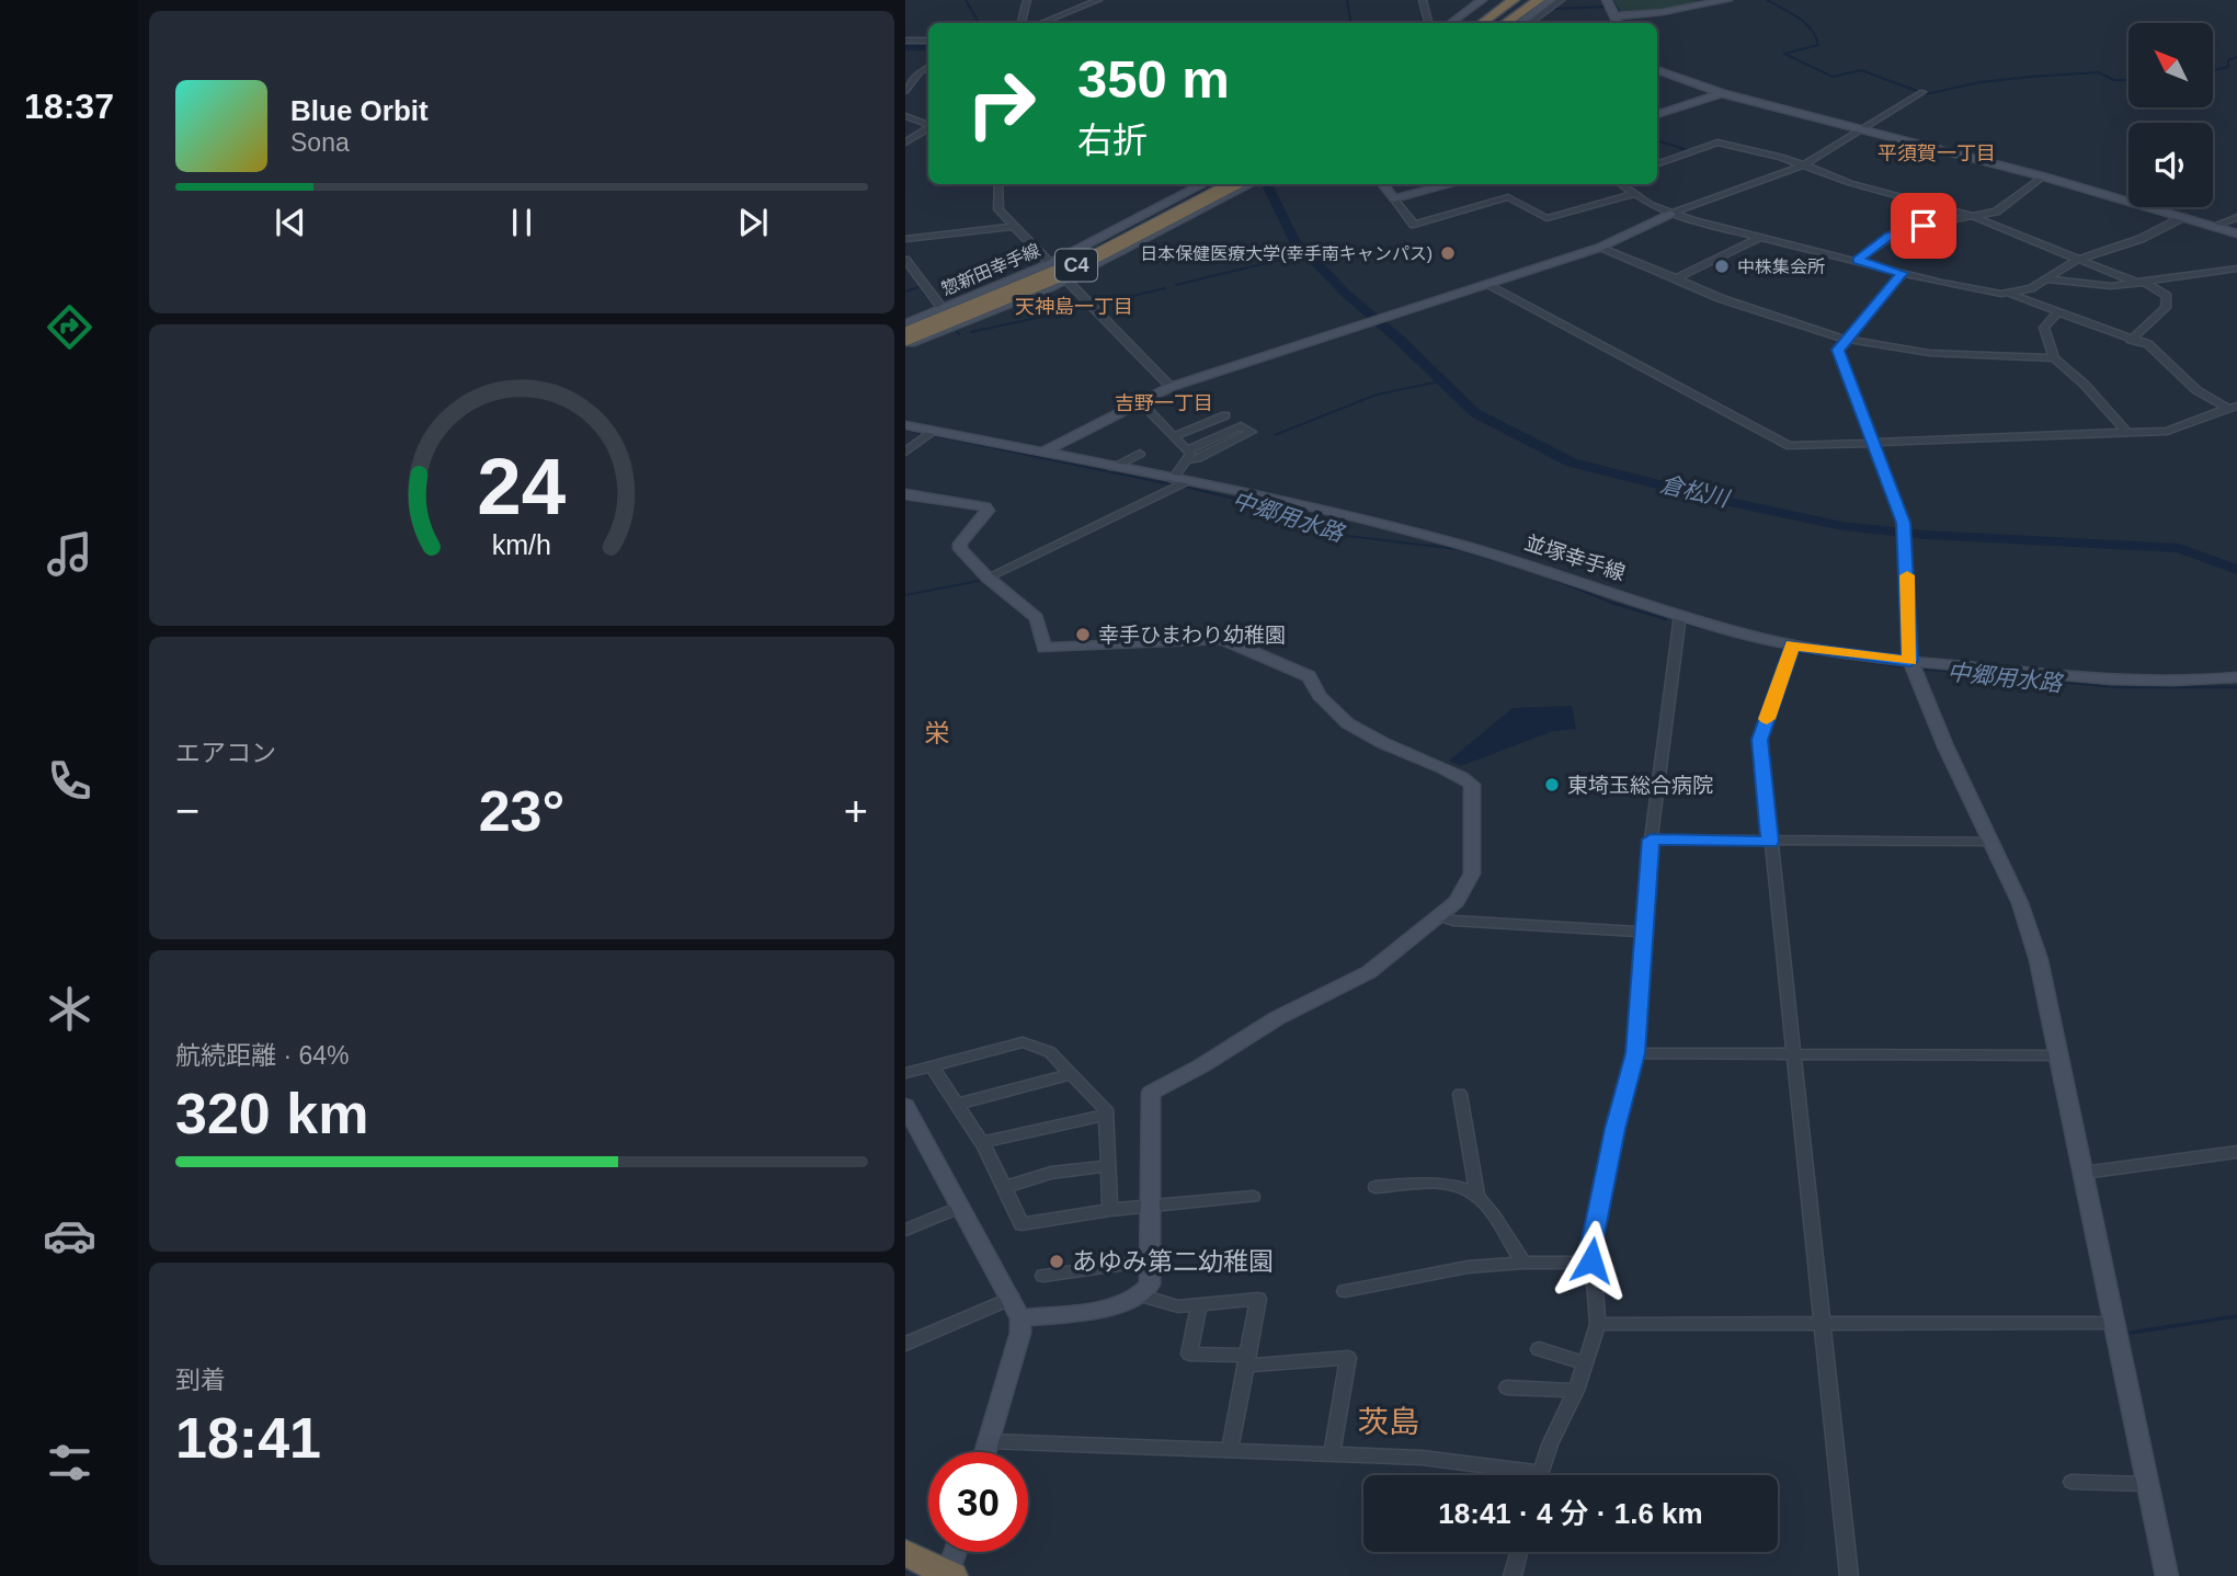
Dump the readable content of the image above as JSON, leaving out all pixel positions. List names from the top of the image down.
{
  "streets": {
    "highway": ["C4"],
    "street": ["惣新田幸手線", "並塚幸手線"]
  },
  "crossings": [
    ["C4", "惣新田幸手線"]
  ],
  "districts": [
    "平須賀一丁目",
    "天神島一丁目",
    "吉野一丁目",
    "栄",
    "茨島"
  ],
  "water": ["倉松川", "中郷用水路"],
  "places": [
    "日本保健医療大学(幸手南キャンパス)",
    "中株集会所",
    "幸手ひまわり幼稚園",
    "東埼玉総合病院",
    "あゆみ第二幼稚園"
  ],
  "north": "top left",
  "page": {
    "tabs": "18:37",
    "turn": ["350 m", "右折"],
    "song": ["Blue Orbit", "Sona"],
    "tile": [
      "エアコン",
      ["航続距離 · 64%", "320 km"],
      ["到着", "18:41"]
    ],
    "heat": ["−", "23°", "+"],
    "limit": "30",
    "trip": "18:41 · 4 分 · 1.6 km",
    "gauge": ["24", "km/h"]
  }
}
